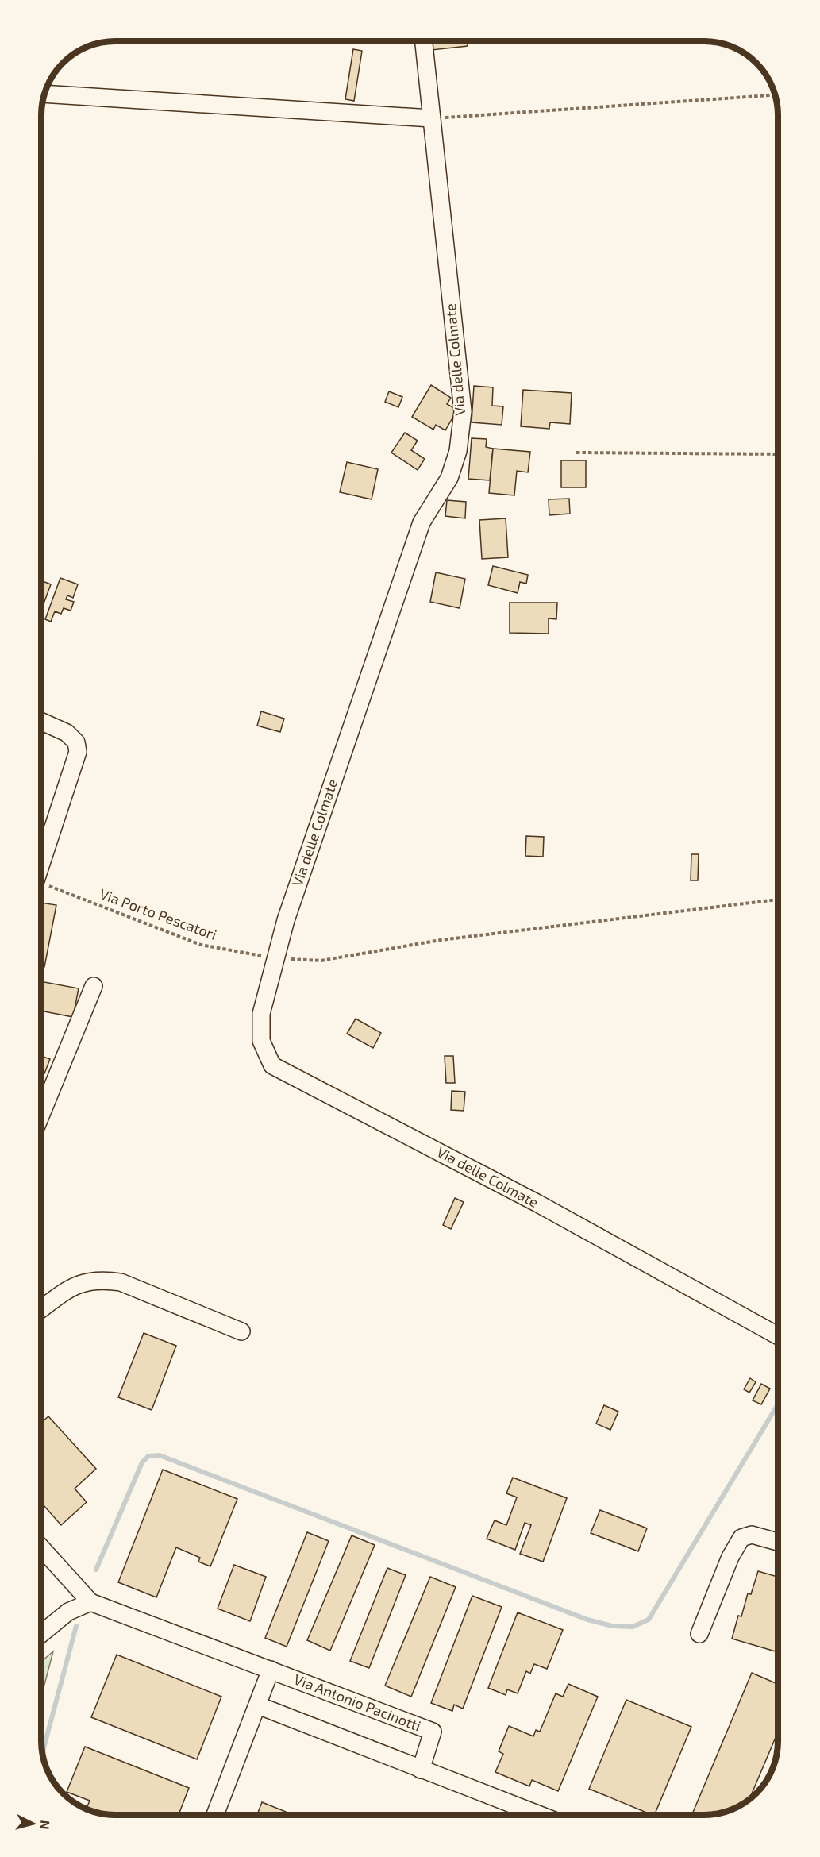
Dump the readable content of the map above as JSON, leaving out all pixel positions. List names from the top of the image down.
{
  "streets": {
    "street": ["Via delle Colmate", "Via Antonio Pacinotti"],
    "path": ["Via Porto Pescatori"]
  },
  "crossings": [
    ["Via delle Colmate", "Via Porto Pescatori"]
  ],
  "north": "right"
}
